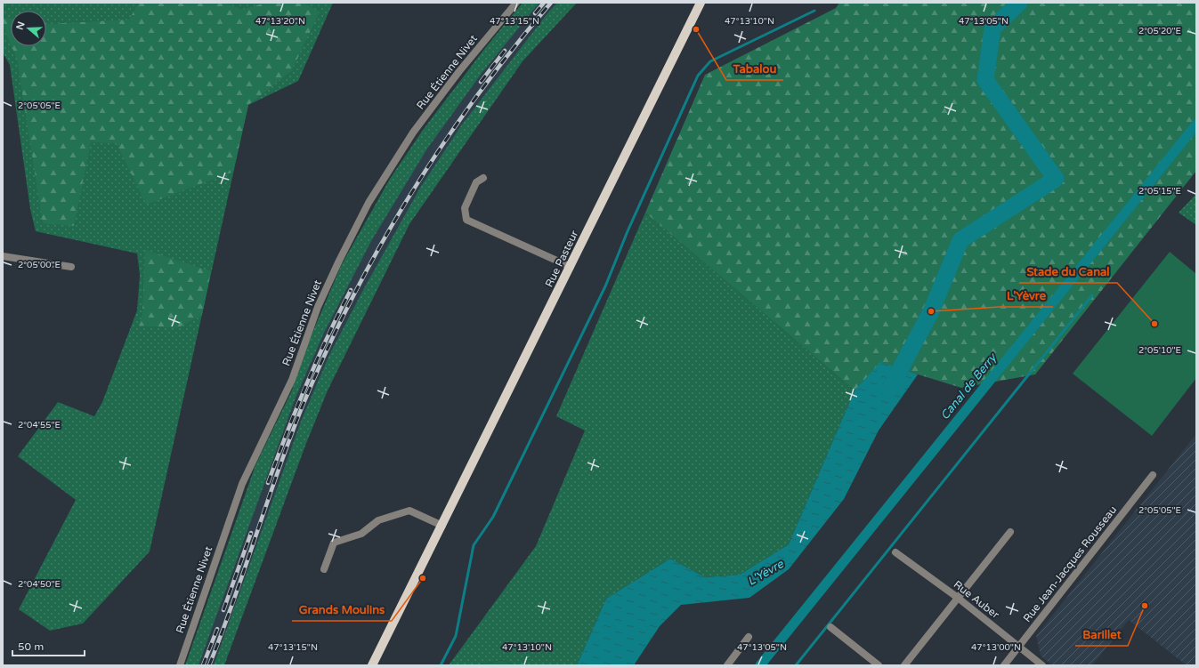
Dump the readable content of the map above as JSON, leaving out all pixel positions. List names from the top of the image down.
{
  "streets": {
    "main road": ["Rue Pasteur"],
    "street": ["Rue Étienne Nivet", "Rue Jean-Jacques Rousseau", "Rue Auber"]
  },
  "crossings": [
    ["Rue Jean-Jacques Rousseau", "Rue Auber"]
  ],
  "water": ["Canal de Berry", "L'Yèvre"],
  "places": [
    "Tabalou",
    "L'Yèvre",
    "Stade du Canal",
    "Grands Moulins",
    "Barillet"
  ],
  "scale_bar": "50 m",
  "north": "left",
  "coordinates": [
    "47°13'20\"N",
    "47°13'15\"N",
    "47°13'10\"N",
    "47°13'05\"N",
    "2°05'20\"E",
    "2°05'05\"E",
    "2°05'15\"E",
    "2°05'00\"E",
    "2°05'10\"E",
    "2°04'55\"E",
    "2°04'50\"E",
    "47°13'00\"N"
  ]
}
